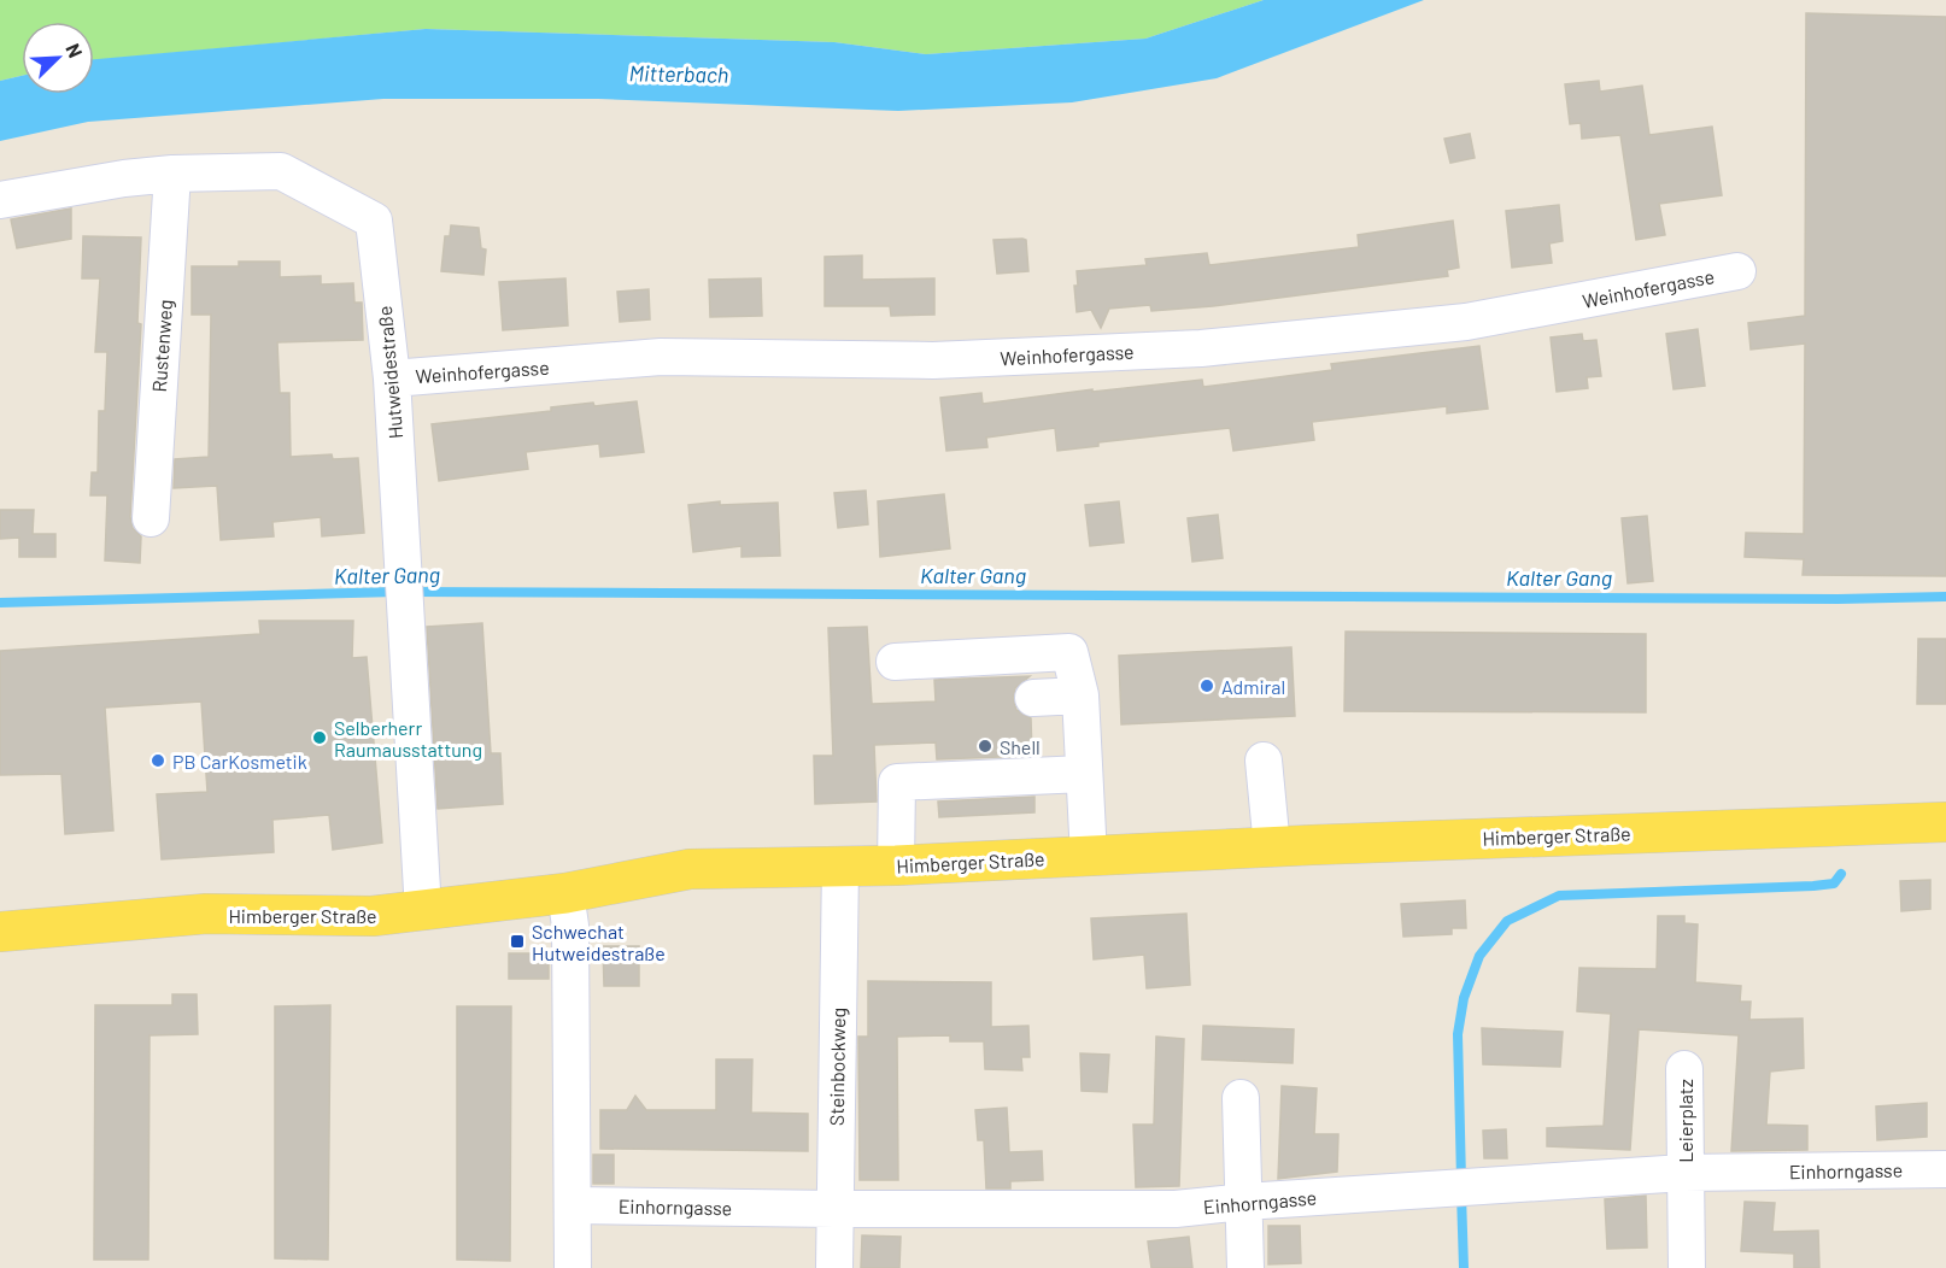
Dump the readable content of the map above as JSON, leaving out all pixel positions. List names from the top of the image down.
{
  "streets": {
    "main road": ["Himberger Straße"],
    "street": [
      "Weinhofergasse",
      "Rustenweg",
      "Hutweidestraße",
      "Steinbockweg",
      "Leierplatz",
      "Einhorngasse"
    ]
  },
  "crossings": [
    ["Weinhofergasse", "Hutweidestraße"],
    ["Rustenweg", "Hutweidestraße"],
    ["Hutweidestraße", "Himberger Straße"],
    ["Himberger Straße", "Steinbockweg"],
    ["Steinbockweg", "Einhorngasse"],
    ["Leierplatz", "Einhorngasse"]
  ],
  "water": ["Mitterbach", "Kalter Gang"],
  "places": {
    "other": [
      "Admiral",
      "Selberherr Raumausstattung",
      "Shell",
      "PB CarKosmetik"
    ],
    "transit": ["Schwechat Hutweidestraße"]
  },
  "north": "top right"
}
